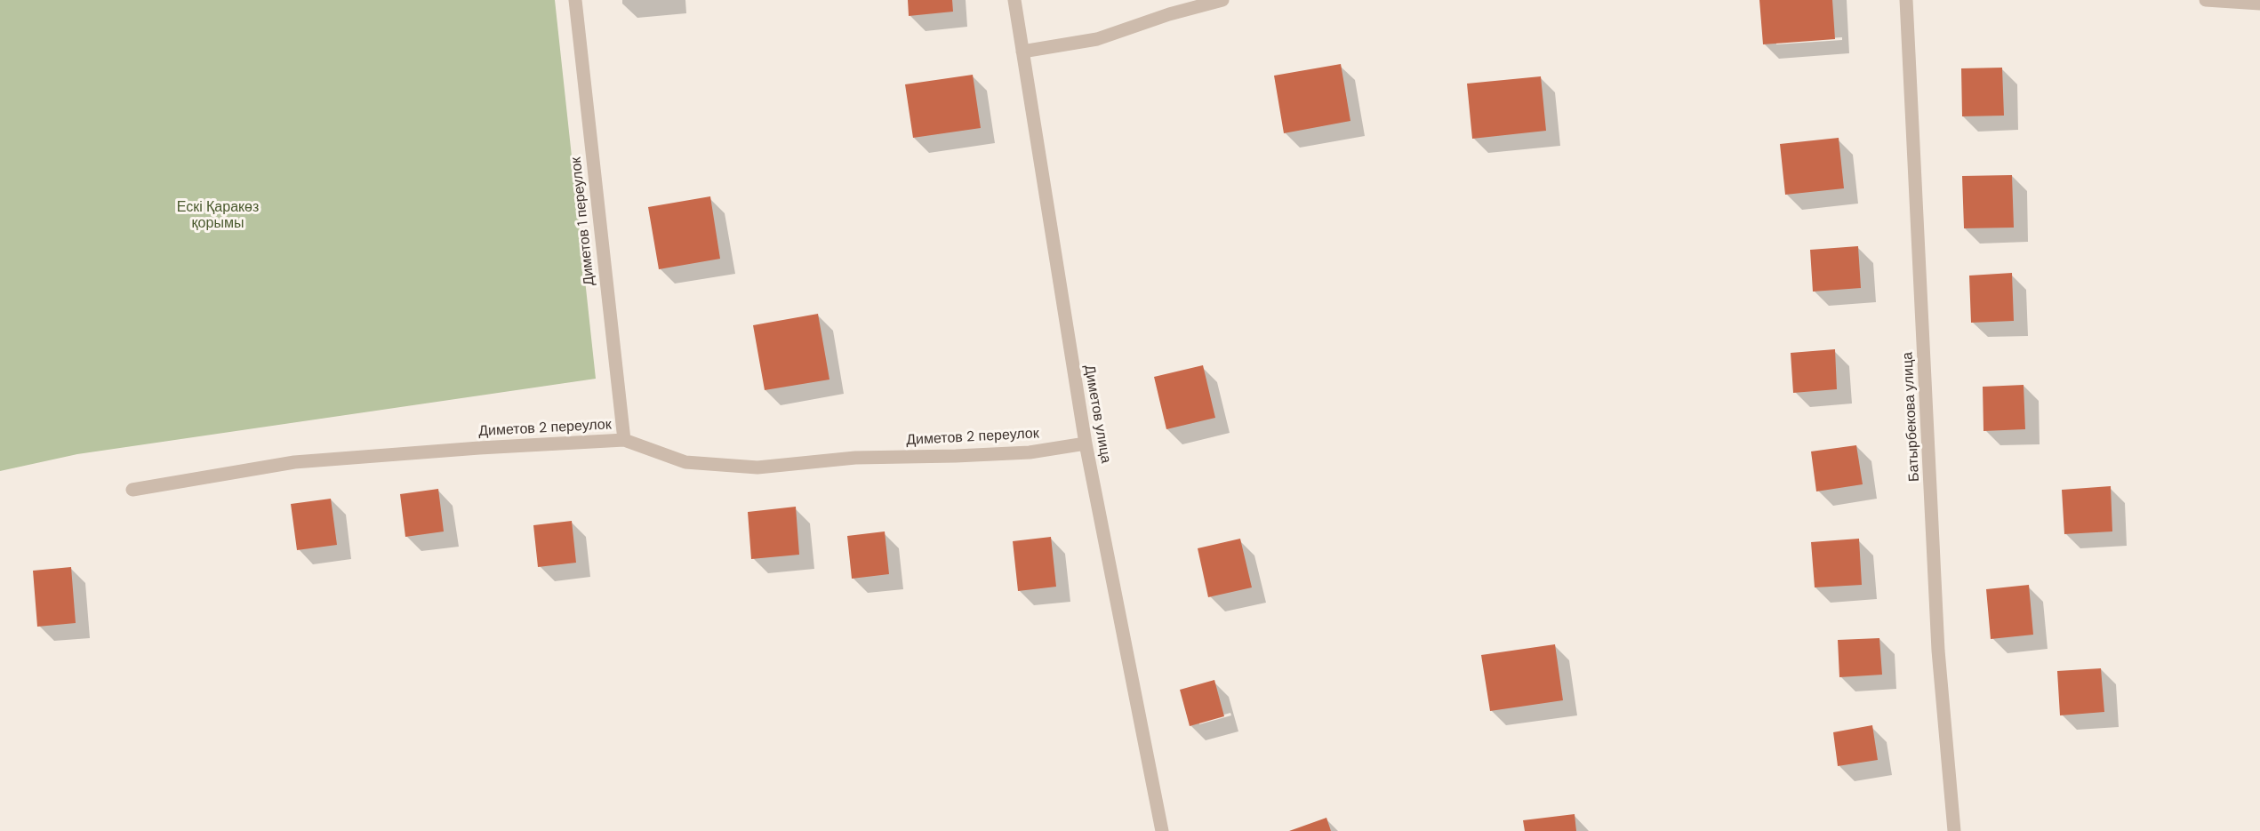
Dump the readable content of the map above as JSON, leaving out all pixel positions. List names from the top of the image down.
{
  "streets": {
    "street": [
      "Диметов 1 переулок",
      "Диметов улица",
      "Батырбекова улица",
      "Диметов 2 переулок"
    ]
  },
  "crossings": [
    ["Диметов 1 переулок", "Диметов 2 переулок"],
    ["Диметов улица", "Диметов 2 переулок"]
  ],
  "parks": ["Ескі Қаракөз қорымы"]
}
